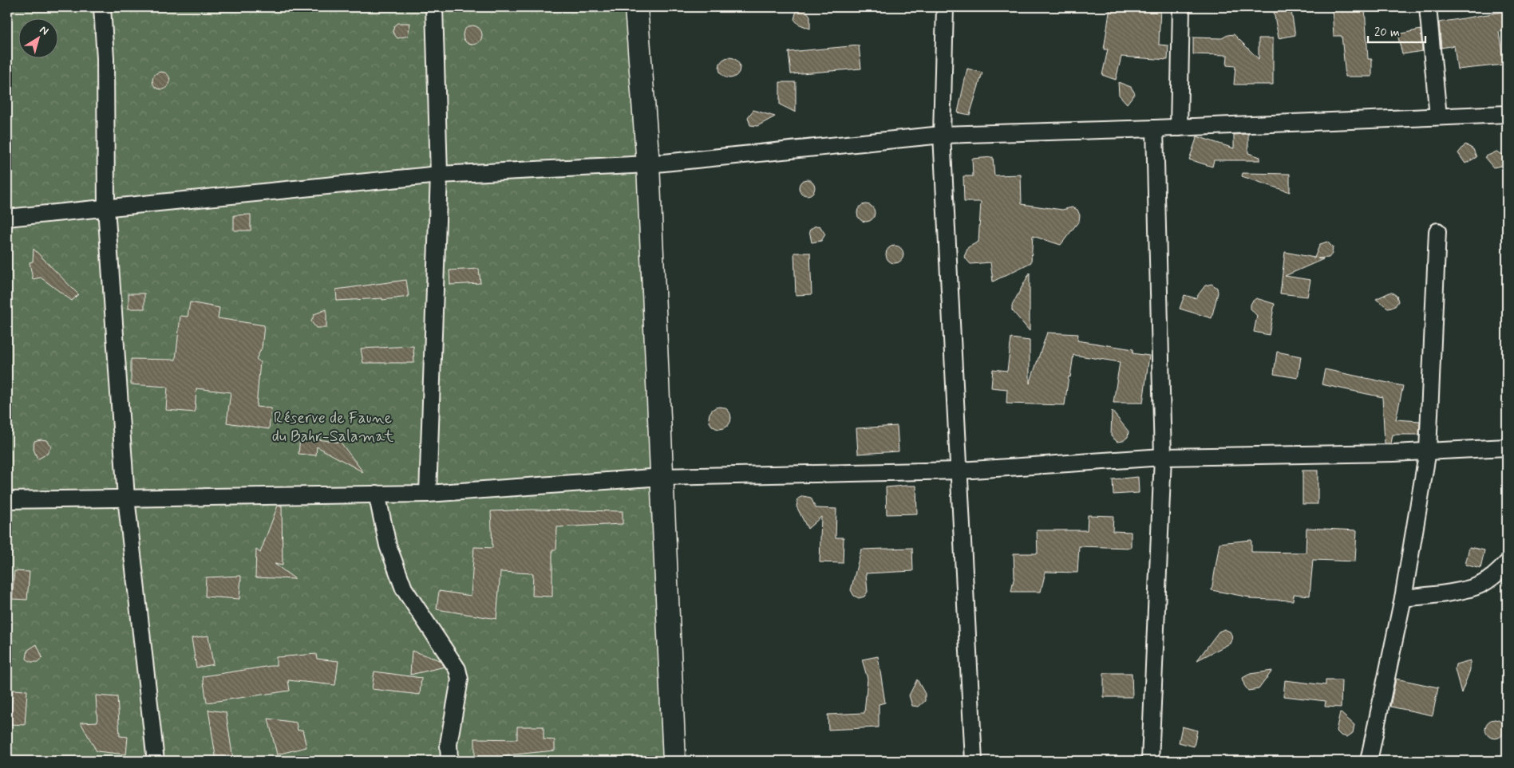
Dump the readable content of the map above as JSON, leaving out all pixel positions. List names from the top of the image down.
{
  "parks": ["Réserve de Faune du Bahr-Salamat"],
  "scale_bar": "20 m",
  "north": "top right"
}
